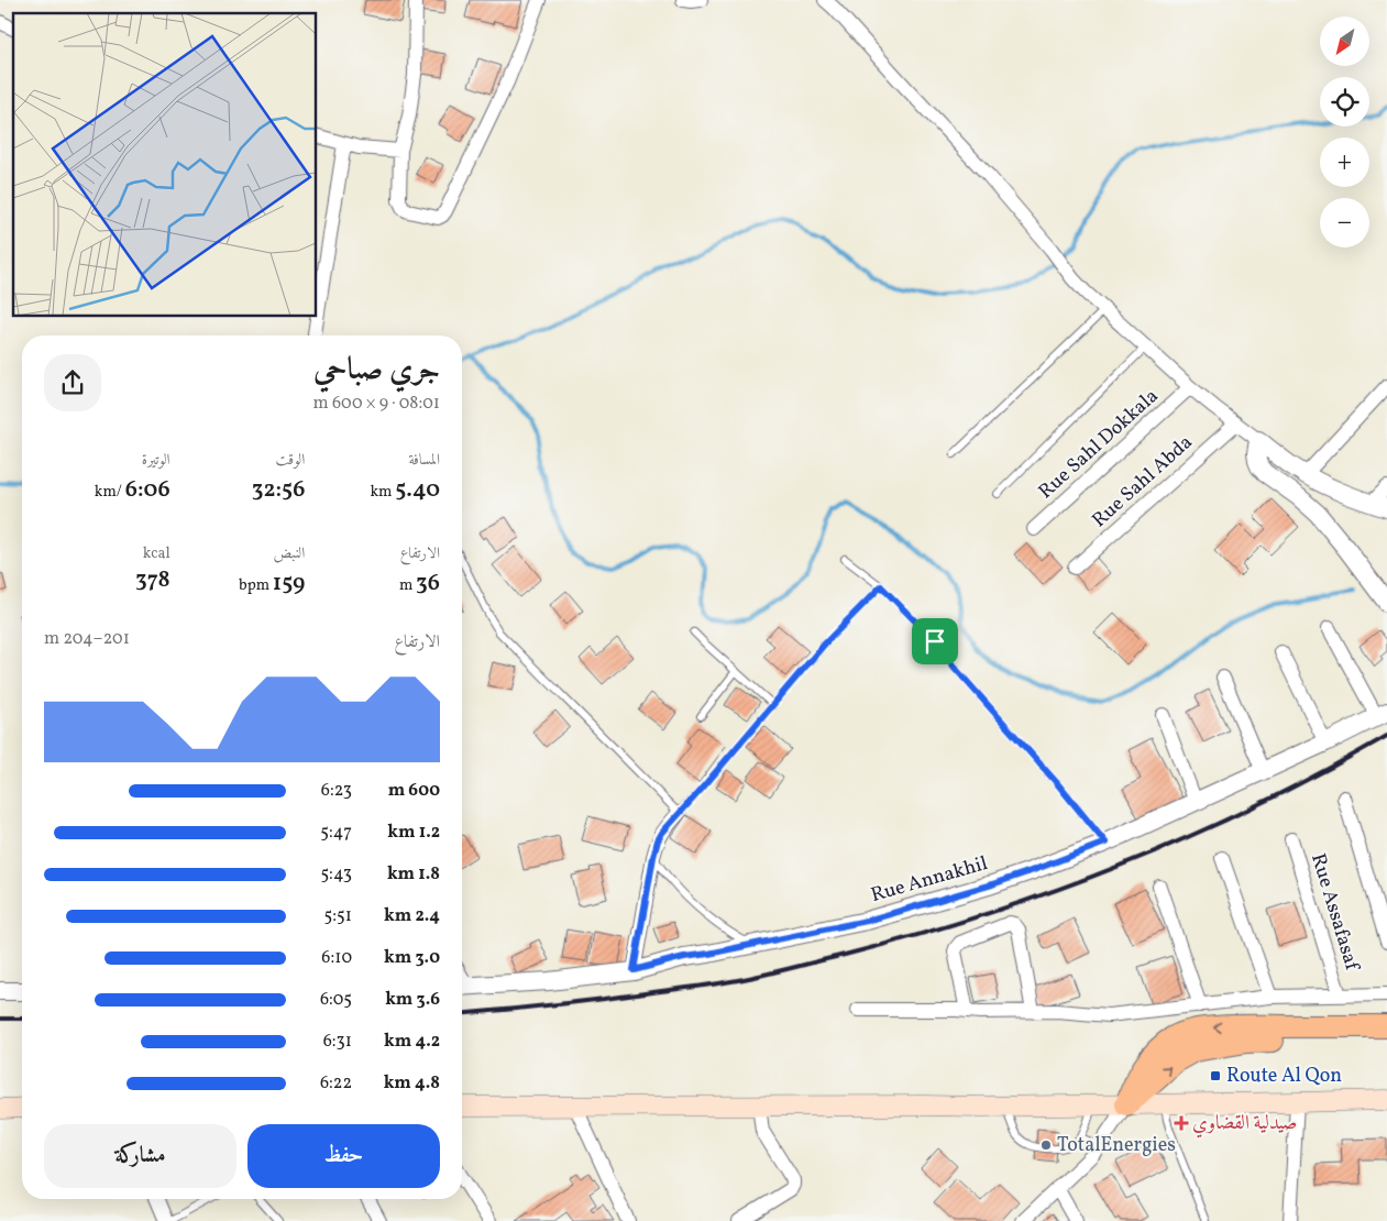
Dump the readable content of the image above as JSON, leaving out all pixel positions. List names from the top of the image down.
{
  "streets": {
    "street": [
      "Rue Sahl Dokkala",
      "Rue Sahl Abda",
      "Rue Annakhil",
      "Rue Assafasaf"
    ]
  },
  "places": {
    "transit": ["Route Al Qon"],
    "health": ["صيدلية القضاوي"],
    "other": ["TotalEnergies"]
  },
  "north": "bottom left",
  "page": {
    "map_buttons": ["+", "−"],
    "heading": ["جري صباحي", "08:01 · 9 × 600 m"],
    "stats": [
      ["المسافة", "5.40 km"],
      ["الوقت", "32:56"],
      ["الوتيرة", "6:06 /km"],
      ["الارتفاع", "36 m"],
      ["النبض", "159 bpm"],
      ["kcal", "378"]
    ],
    "chart": ["الارتفاع", "201–204 m"],
    "list": [
      {
        "name": "600 m",
        "note": "6:23"
      },
      {
        "name": "1.2 km",
        "note": "5:47"
      },
      {
        "name": "1.8 km",
        "note": "5:43"
      },
      {
        "name": "2.4 km",
        "note": "5:51"
      },
      {
        "name": "3.0 km",
        "note": "6:10"
      },
      {
        "name": "3.6 km",
        "note": "6:05"
      },
      {
        "name": "4.2 km",
        "note": "6:31"
      },
      {
        "name": "4.8 km",
        "note": "6:22"
      }
    ],
    "buttons": ["حفظ", "مشاركة"]
  }
}
